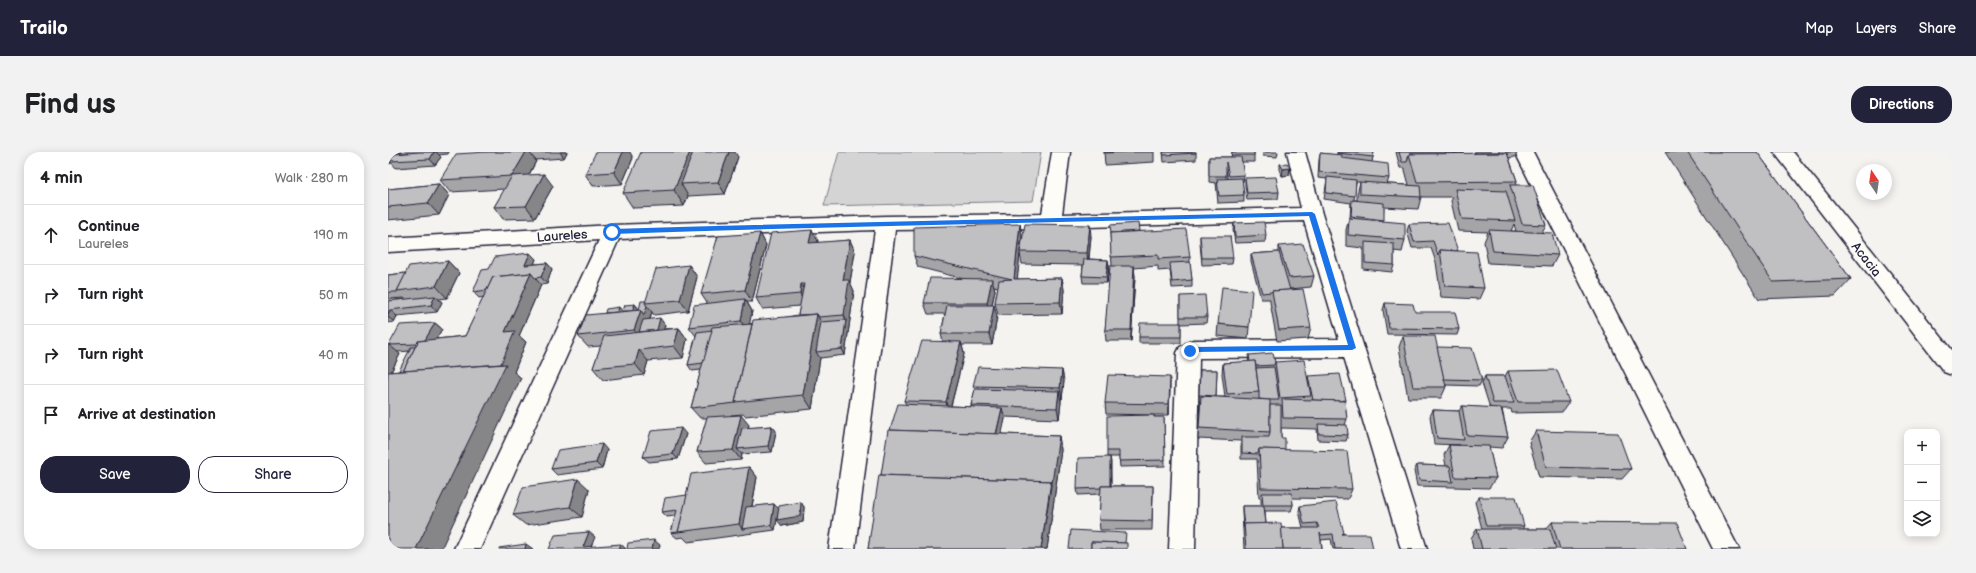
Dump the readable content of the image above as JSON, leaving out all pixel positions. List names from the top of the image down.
{
  "streets": {
    "street": ["Laureles", "Acacia"]
  },
  "north": "top",
  "page": {
    "header": "Trailo",
    "nav": ["Map", "Layers", "Share"],
    "buttons": [
      "Directions",
      ["Save", "Share"]
    ],
    "title": "Find us",
    "heading": ["4 min", "Walk · 280 m"],
    "list": [
      ["Continue", "Laureles", "190 m"],
      ["Turn right", "50 m"],
      ["Turn right", "40 m"],
      "Arrive at destination"
    ],
    "map_buttons": ["+", "−"]
  }
}
